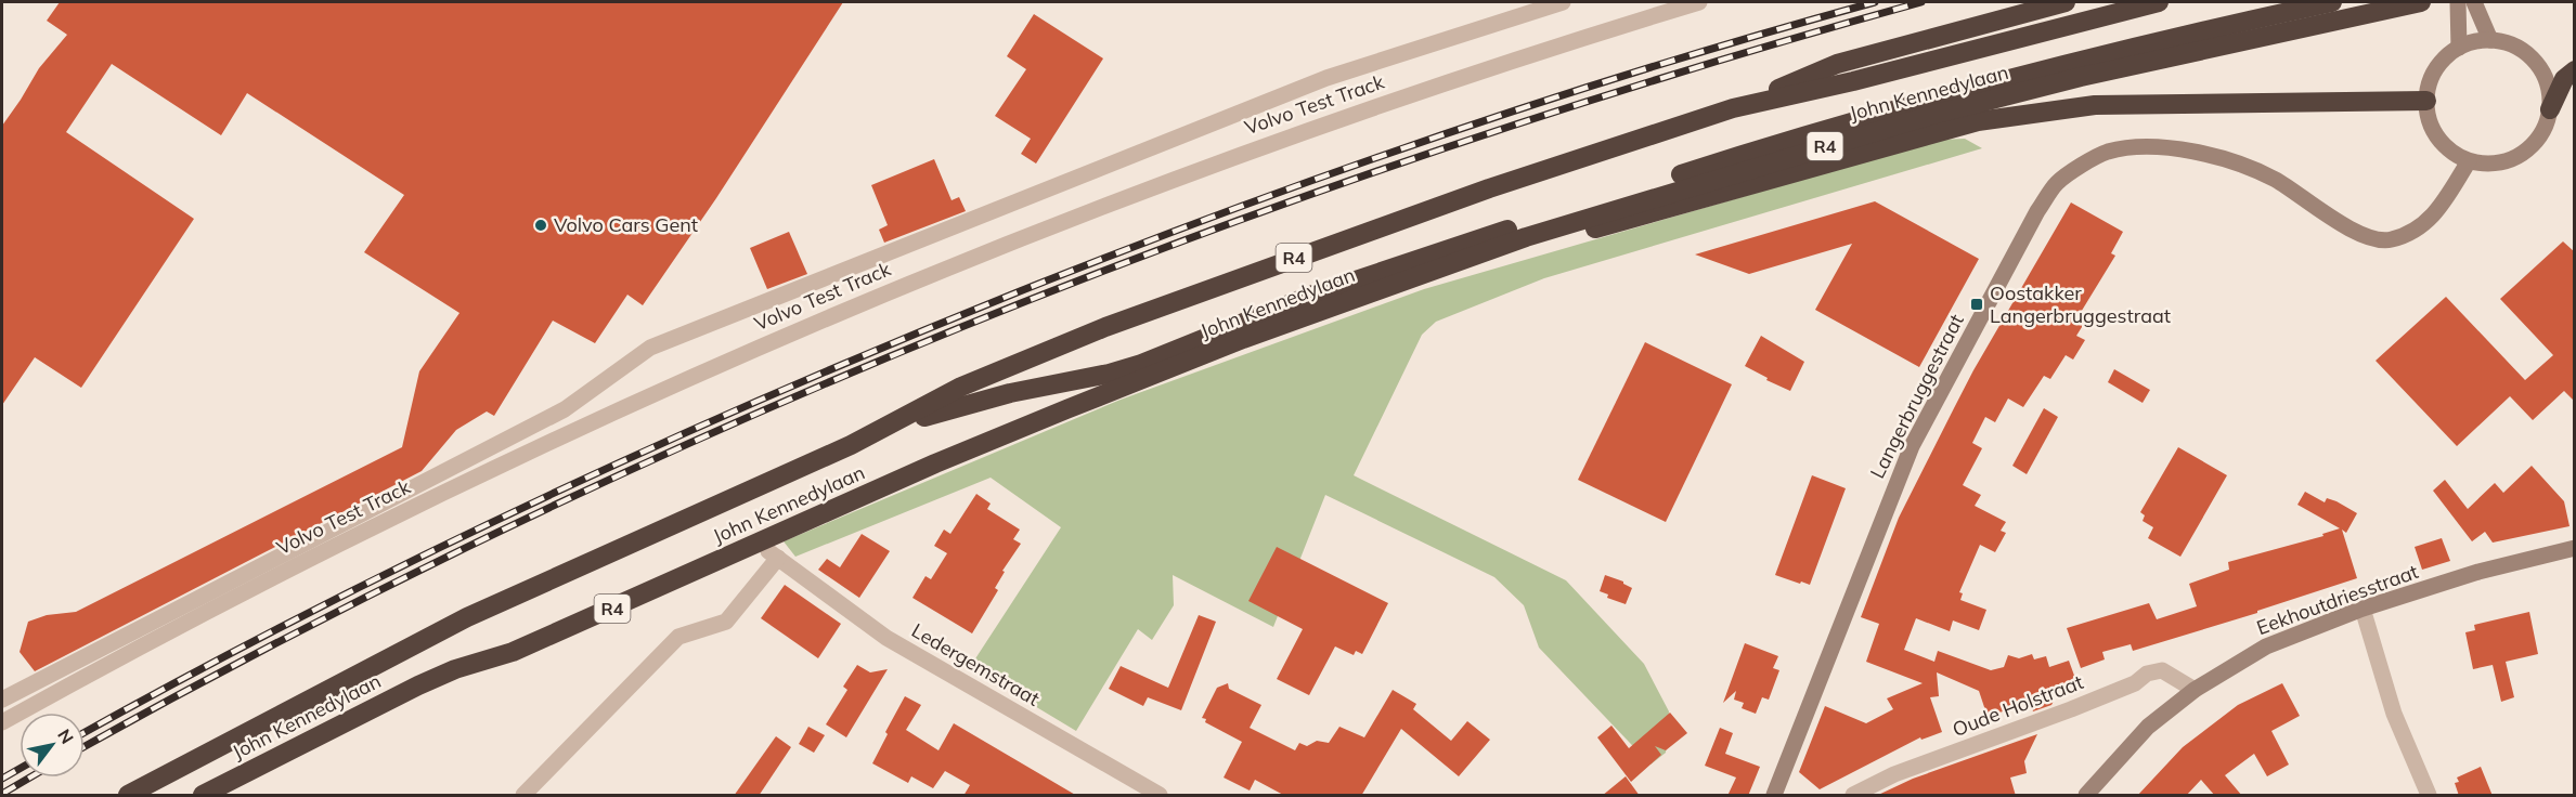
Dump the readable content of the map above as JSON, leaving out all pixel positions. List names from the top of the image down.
{
  "streets": {
    "highway": ["John Kennedylaan", "R4"],
    "street": [
      "Volvo Test Track",
      "Langerbruggestraat",
      "Eekhoutdriesstraat",
      "Ledergemstraat",
      "Oude Holstraat"
    ]
  },
  "crossings": [
    ["Eekhoutdriesstraat", "Oude Holstraat"]
  ],
  "places": {
    "other": ["Volvo Cars Gent"],
    "transit": ["Oostakker Langerbruggestraat"]
  },
  "north": "top right"
}
